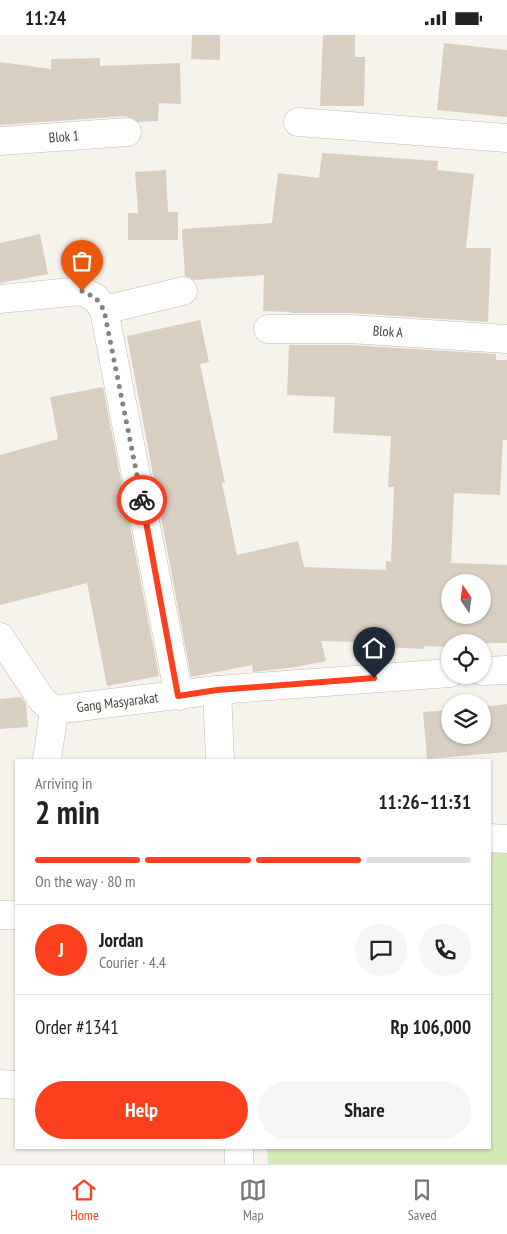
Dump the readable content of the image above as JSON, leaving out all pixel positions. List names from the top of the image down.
{
  "streets": {
    "street": ["Blok 1", "Blok A", "Gang Masyarakat"]
  },
  "north": "top",
  "page": {
    "status": "11:24",
    "heading": ["2 min", "Arriving in", "11:26–11:31"],
    "panel": [
      "Jordan",
      "Courier · 4.4",
      "Order #1341",
      "Rp 106,000"
    ],
    "bar": "On the way · 80 m",
    "round": "J",
    "buttons": ["Help", "Share"],
    "tabs": ["Home", "Map", "Saved"]
  }
}
